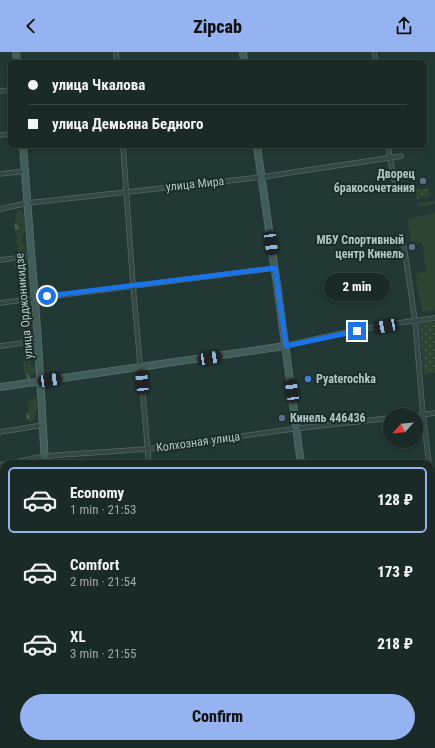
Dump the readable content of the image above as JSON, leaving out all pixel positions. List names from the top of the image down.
{
  "streets": {
    "main road": ["улица Орджоникидзе"],
    "street": ["улица Мира", "Колхозная улица"]
  },
  "crossings": [
    ["улица Мира", "улица Орджоникидзе"],
    ["улица Орджоникидзе", "Колхозная улица"]
  ],
  "places": [
    "Дворец бракосочетания",
    "МБУ Спортивный центр Кинель",
    "Pyaterochka",
    "Кинель 446436"
  ],
  "north": "bottom left",
  "page": {
    "header": "Zipcab",
    "banner": ["улица Чкалова", "улица Демьяна Бедного"],
    "bubble": "2 min",
    "list": [
      {
        "name": "Economy",
        "note": "1 min · 21:53",
        "value": "128 ₽"
      },
      {
        "name": "Comfort",
        "note": "2 min · 21:54",
        "value": "173 ₽"
      },
      {
        "name": "XL",
        "note": "3 min · 21:55",
        "value": "218 ₽"
      }
    ],
    "buttons": "Confirm"
  }
}
